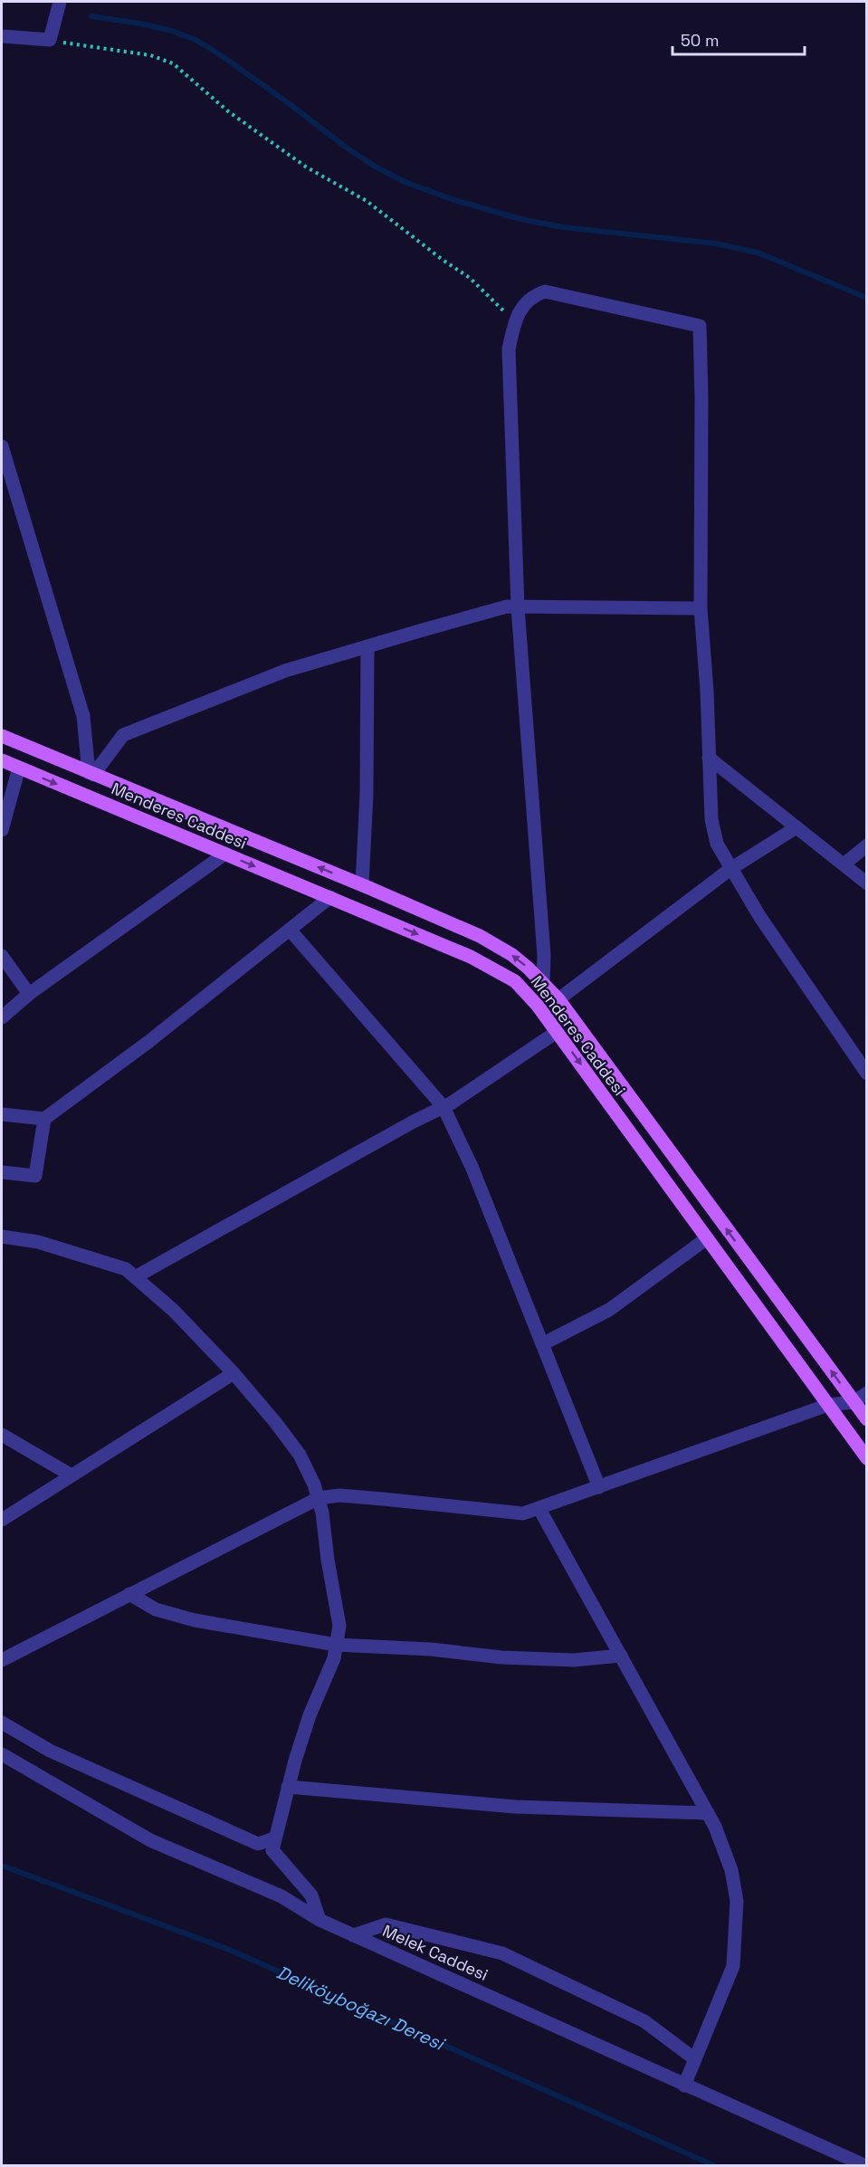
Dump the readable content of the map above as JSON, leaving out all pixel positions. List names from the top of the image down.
{
  "streets": {
    "main road": ["Menderes Caddesi"],
    "street": ["Melek Caddesi"]
  },
  "water": ["Deliköyboğazı Deresi"],
  "scale_bar": "50 m"
}
